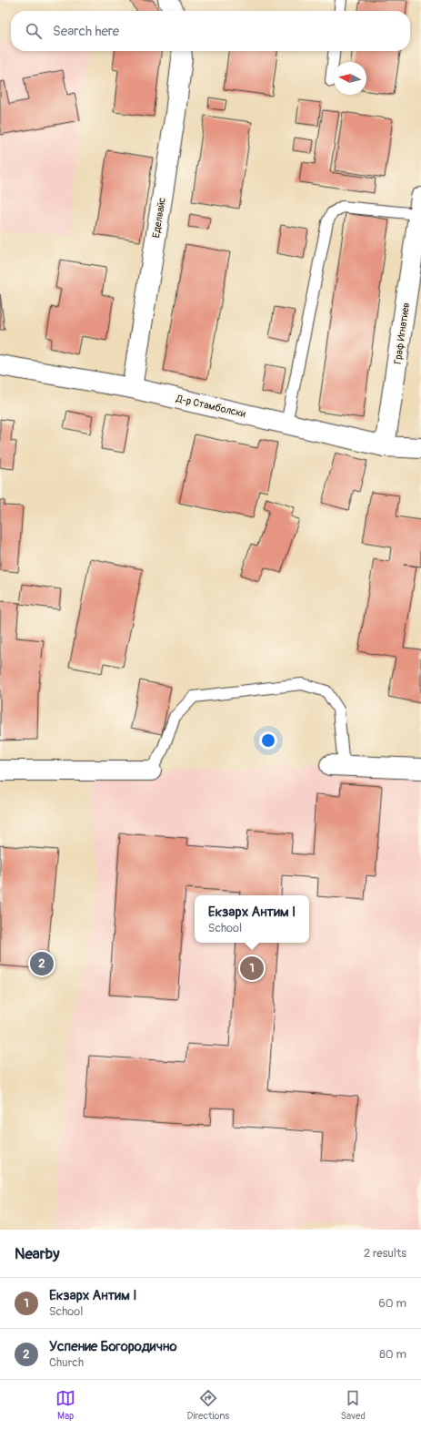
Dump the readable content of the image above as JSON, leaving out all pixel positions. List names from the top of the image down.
{
  "streets": {
    "street": ["Еделвайс", "Граф Игнатиев", "Д-р Стамболски"]
  },
  "crossings": [
    ["Еделвайс", "Д-р Стамболски"],
    ["Граф Игнатиев", "Д-р Стамболски"]
  ],
  "north": "left",
  "page": {
    "search": "Search here",
    "popup": ["Екзарх Антим I", "School"],
    "pins": ["2", "1"],
    "heading": ["Nearby", "2 results"],
    "list": [
      {
        "mark": "1",
        "name": "Екзарх Антим I",
        "note": "School",
        "value": "60 m"
      },
      {
        "mark": "2",
        "name": "Успение Богородично",
        "note": "Church",
        "value": "80 m"
      }
    ],
    "nav": ["Map", "Directions", "Saved"]
  }
}
